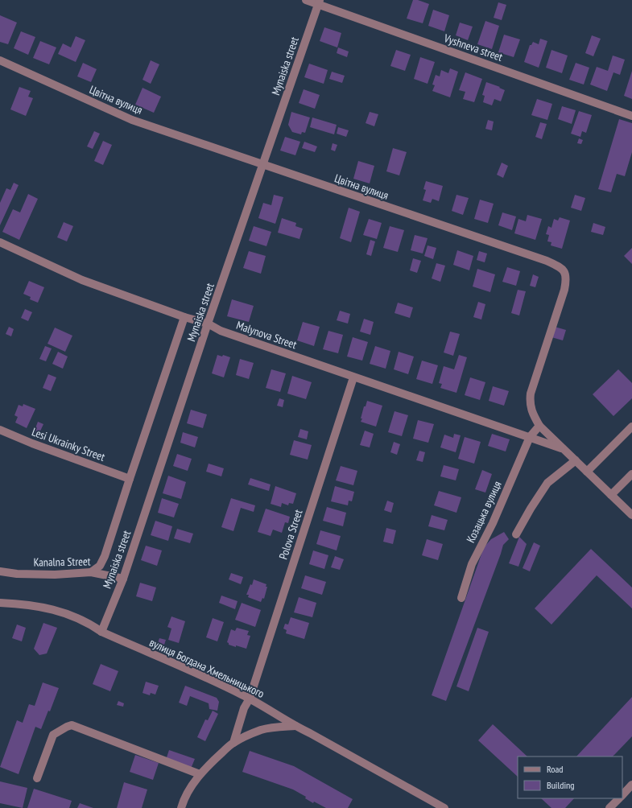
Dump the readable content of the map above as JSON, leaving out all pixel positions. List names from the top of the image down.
{
  "streets": {
    "street": [
      "Vyshneva street",
      "Mynaiska street",
      "Цвітна вулиця",
      "Malynova Street",
      "Lesi Ukrainky Street",
      "Козацька вулиця",
      "Polova Street",
      "Kanalna Street",
      "вулиця Богдана Хмельницького"
    ]
  },
  "crossings": [
    ["Vyshneva street", "Mynaiska street"],
    ["Mynaiska street", "Цвітна вулиця"],
    ["Mynaiska street", "Malynova Street"],
    ["Mynaiska street", "Kanalna Street"],
    ["Mynaiska street", "вулиця Богдана Хмельницького"],
    ["Цвітна вулиця", "Malynova Street"],
    ["Цвітна вулиця", "Козацька вулиця"],
    ["Malynova Street", "Козацька вулиця"],
    ["Malynova Street", "Polova Street"],
    ["Polova Street", "вулиця Богдана Хмельницького"]
  ],
  "legend": ["Road", "Building"]
}
